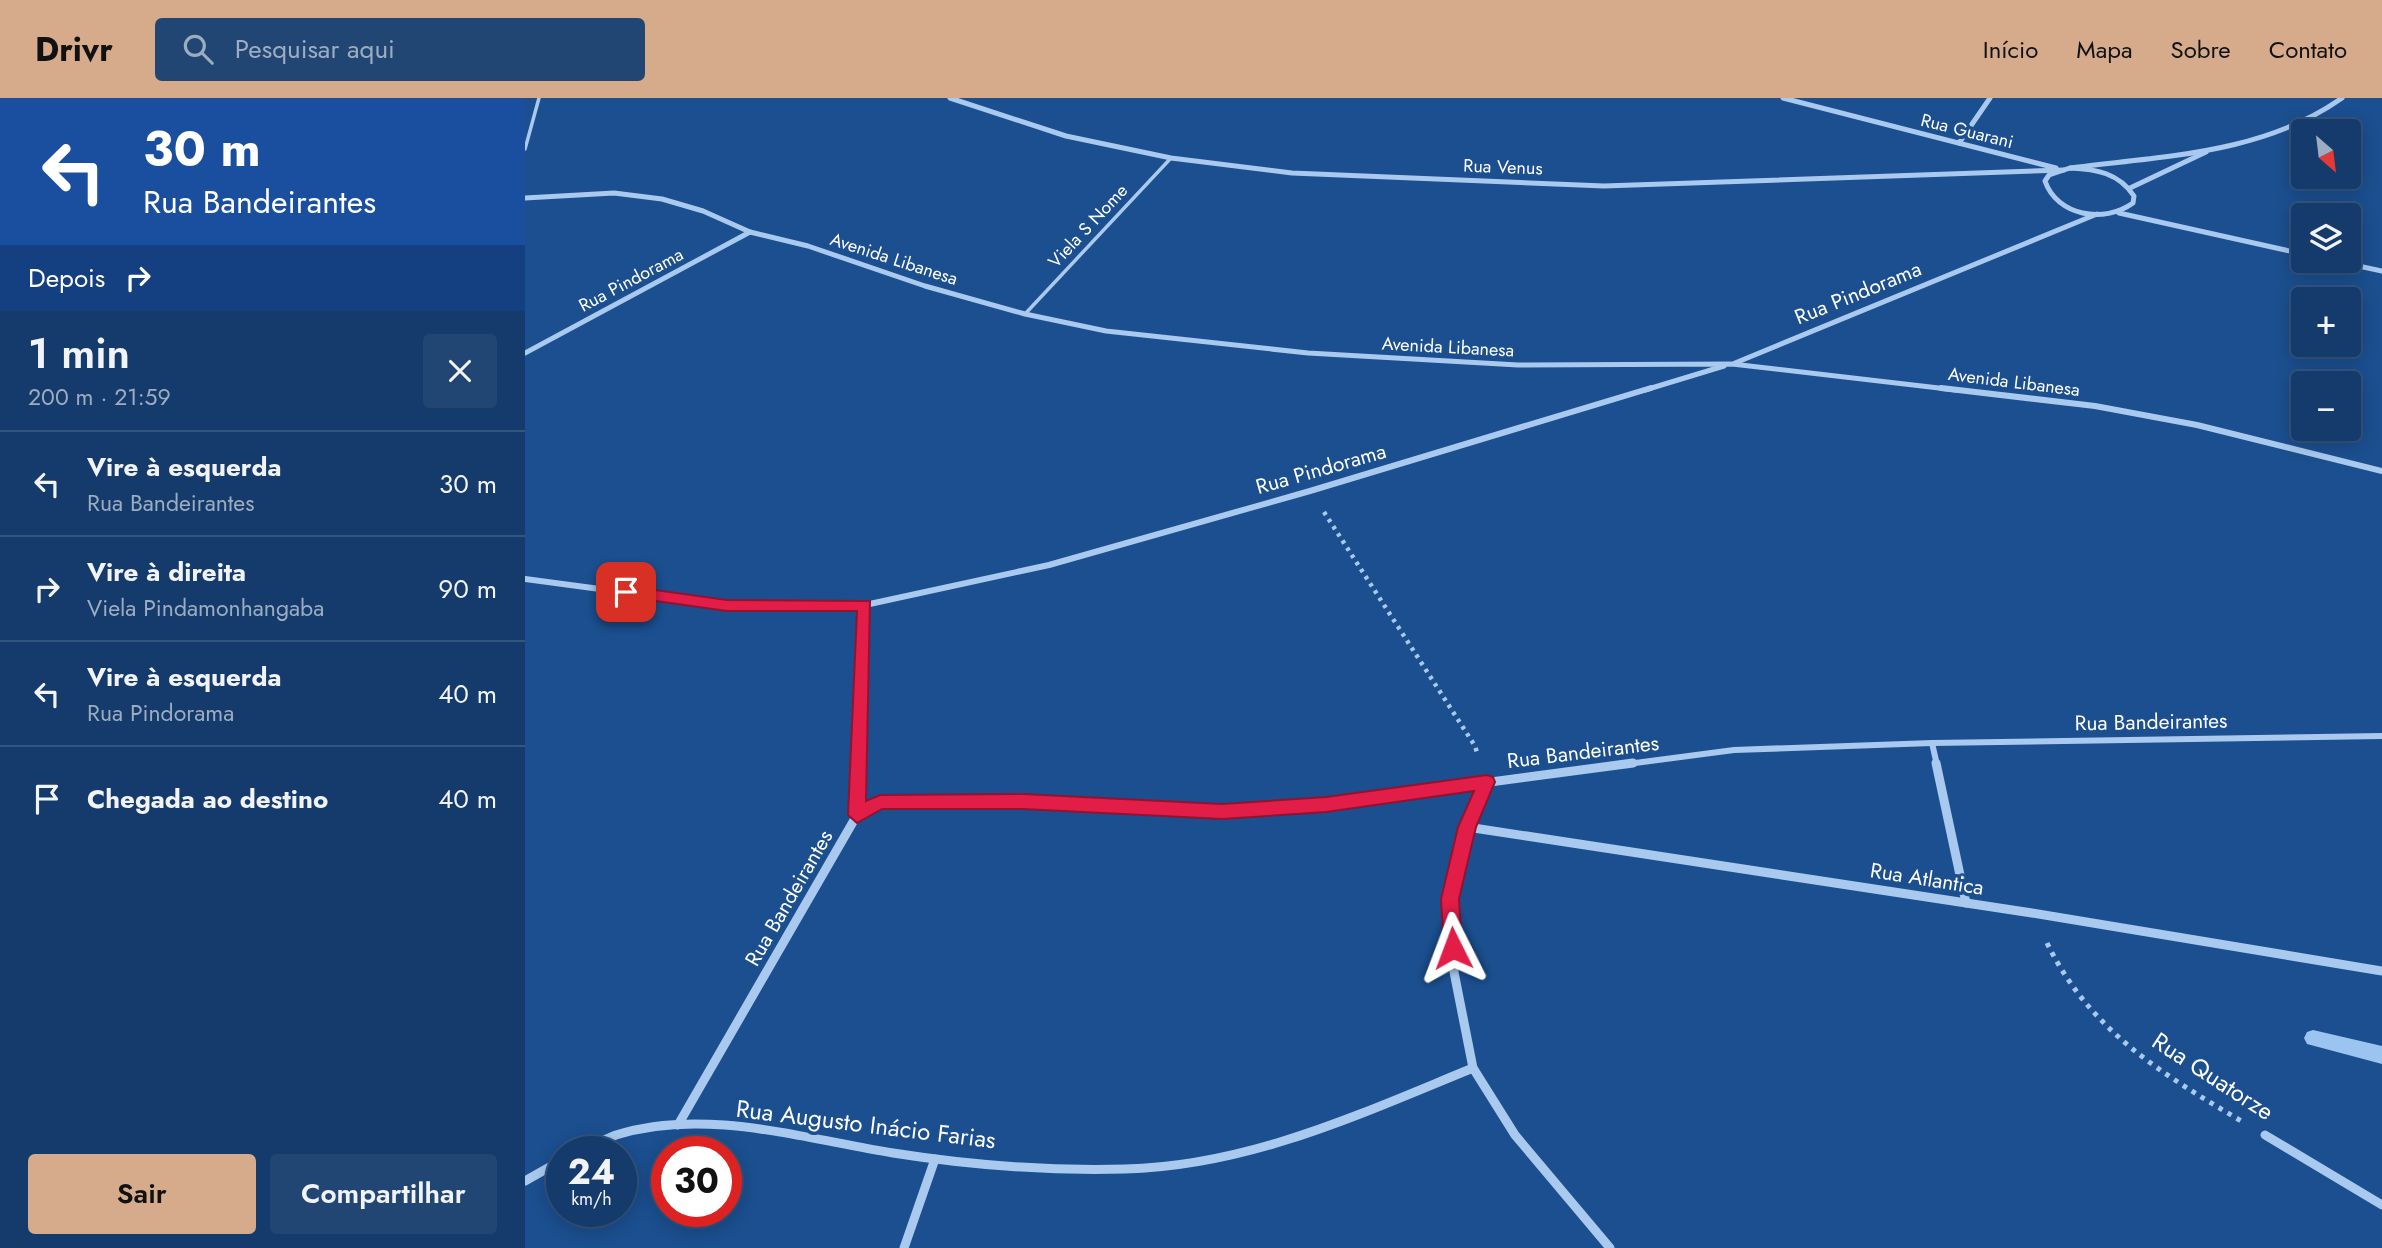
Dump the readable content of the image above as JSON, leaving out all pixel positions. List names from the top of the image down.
{
  "streets": {
    "street": [
      "Rua Guarani",
      "Rua Venus",
      "Avenida Libanesa",
      "Rua Pindorama",
      "Rua Bandeirantes",
      "Rua Atlantica",
      "Rua Quatorze",
      "Rua Augusto Inácio Farias"
    ],
    "lane": ["Viela S Nome"]
  },
  "crossings": [
    ["Rua Guarani", "Rua Venus"],
    ["Rua Venus", "Viela S Nome"],
    ["Viela S Nome", "Avenida Libanesa"],
    ["Avenida Libanesa", "Rua Pindorama"],
    ["Rua Bandeirantes", "Rua Augusto Inácio Farias"],
    ["Rua Atlantica", "Rua Quatorze"]
  ],
  "north": "bottom right",
  "page": {
    "header": "Drivr",
    "search": "Pesquisar aqui",
    "nav": [
      "Início",
      "Mapa",
      "Sobre",
      "Contato"
    ],
    "turn": ["30 m", "Rua Bandeirantes"],
    "map_buttons": ["+", "−"],
    "then": "Depois",
    "heading": ["1 min", "200 m · 21:59"],
    "list": [
      {
        "name": "Vire à esquerda",
        "note": "Rua Bandeirantes",
        "value": "30 m"
      },
      {
        "name": "Vire à direita",
        "note": "Viela Pindamonhangaba",
        "value": "90 m"
      },
      {
        "name": "Vire à esquerda",
        "note": "Rua Pindorama",
        "value": "40 m"
      },
      {
        "name": "Chegada ao destino",
        "value": "40 m"
      }
    ],
    "speed": "24 km/h",
    "limit": "30",
    "buttons": ["Sair", "Compartilhar"]
  }
}
